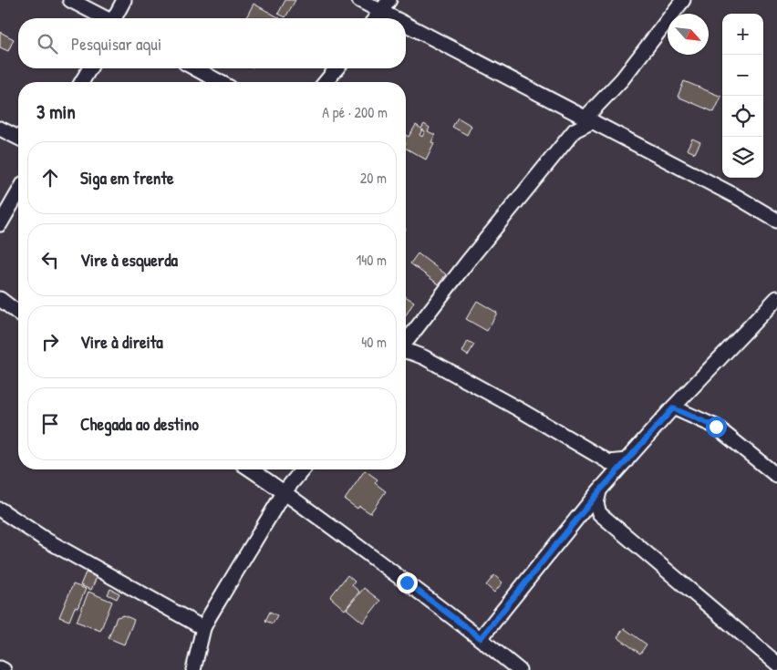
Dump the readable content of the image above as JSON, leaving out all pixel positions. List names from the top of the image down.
{
  "north": "bottom right",
  "page": {
    "map_buttons": ["+", "−"],
    "search": "Pesquisar aqui",
    "heading": ["3 min", "A pé · 200 m"],
    "list": [
      ["Siga em frente", "20 m"],
      ["Vire à esquerda", "140 m"],
      ["Vire à direita", "40 m"],
      "Chegada ao destino"
    ]
  }
}
